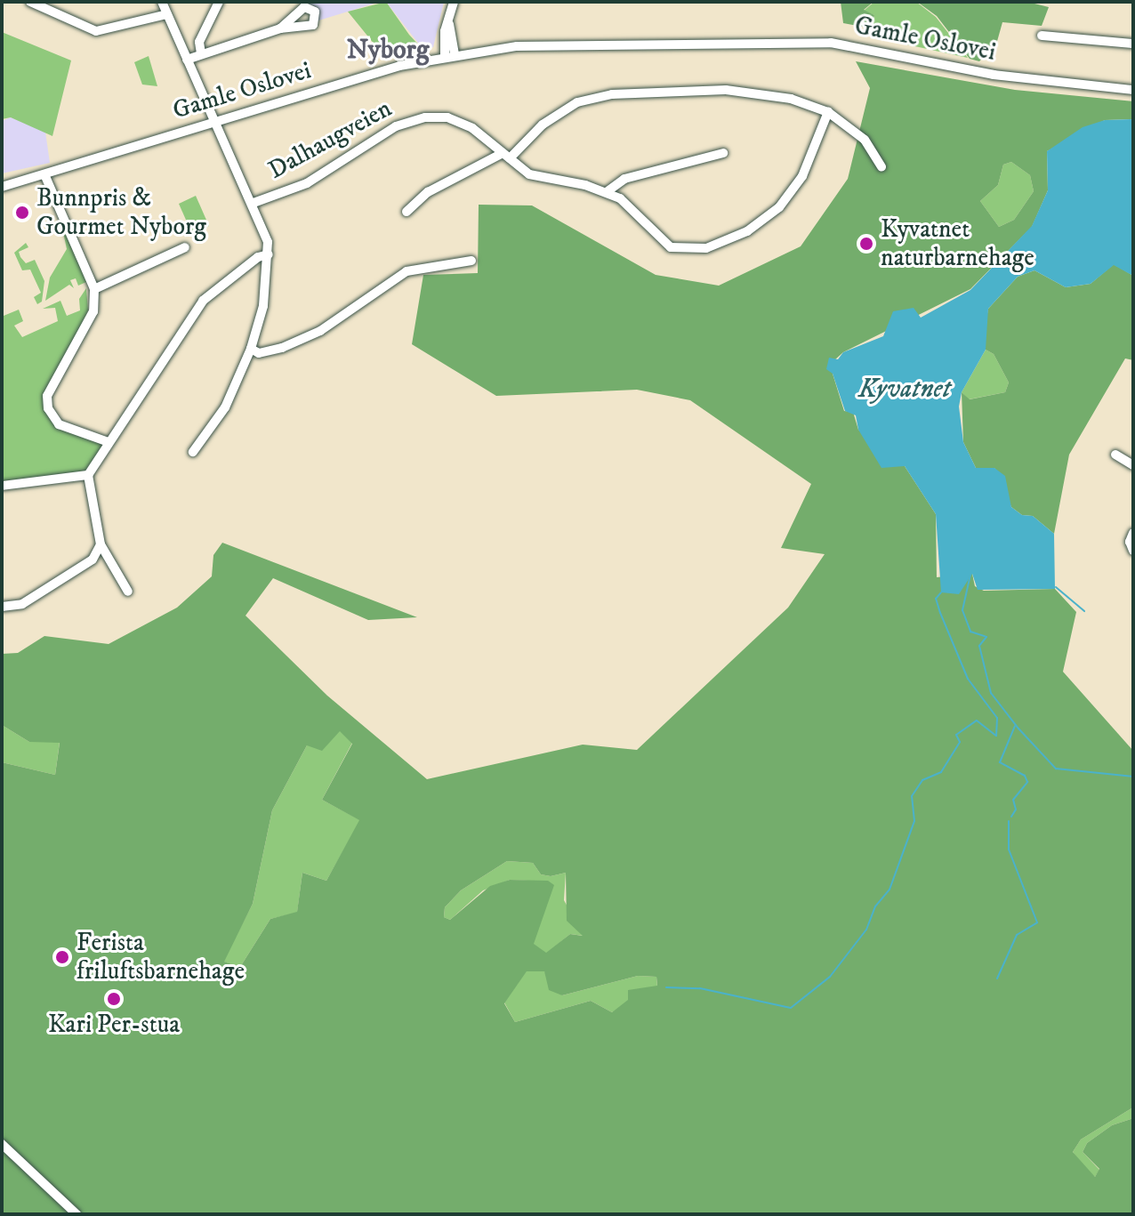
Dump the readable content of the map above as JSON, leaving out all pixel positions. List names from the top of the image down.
{
  "streets": {
    "street": ["Gamle Oslovei", "Dalhaugveien"]
  },
  "districts": ["Nyborg"],
  "water": ["Kyvatnet"],
  "places": [
    "Bunnpris & Gourmet Nyborg",
    "Kyvatnet naturbarnehage",
    "Ferista friluftsbarnehage",
    "Kari Per-stua"
  ]
}
